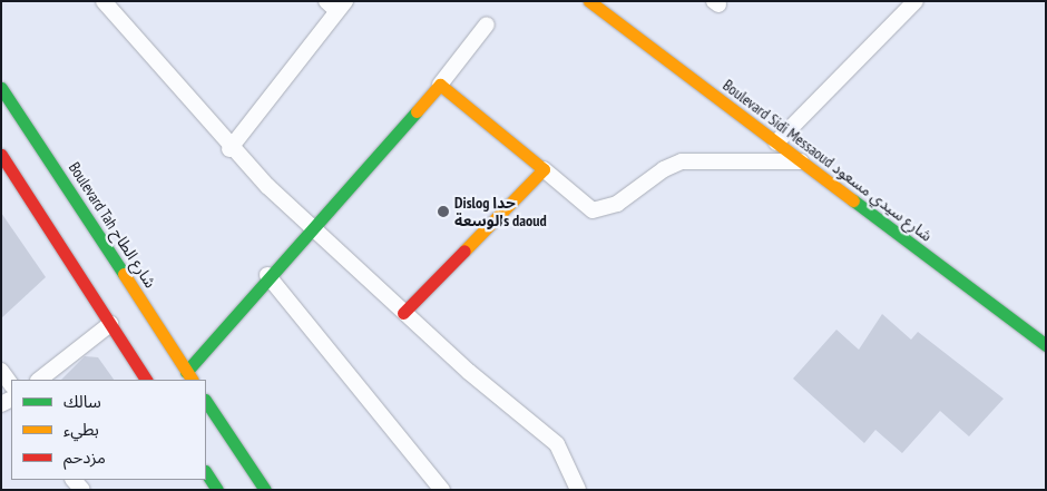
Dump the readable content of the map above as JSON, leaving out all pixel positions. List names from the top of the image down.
{
  "streets": {
    "street": ["Boulevard Sidi Messaoud شارع سيدي مسعود", "Boulevard Tah شارع الطاح"]
  },
  "places": ["Dislog حدا الوسعةs daoud"],
  "legend": ["سالك", "بطيء", "مزدحم"]
}
